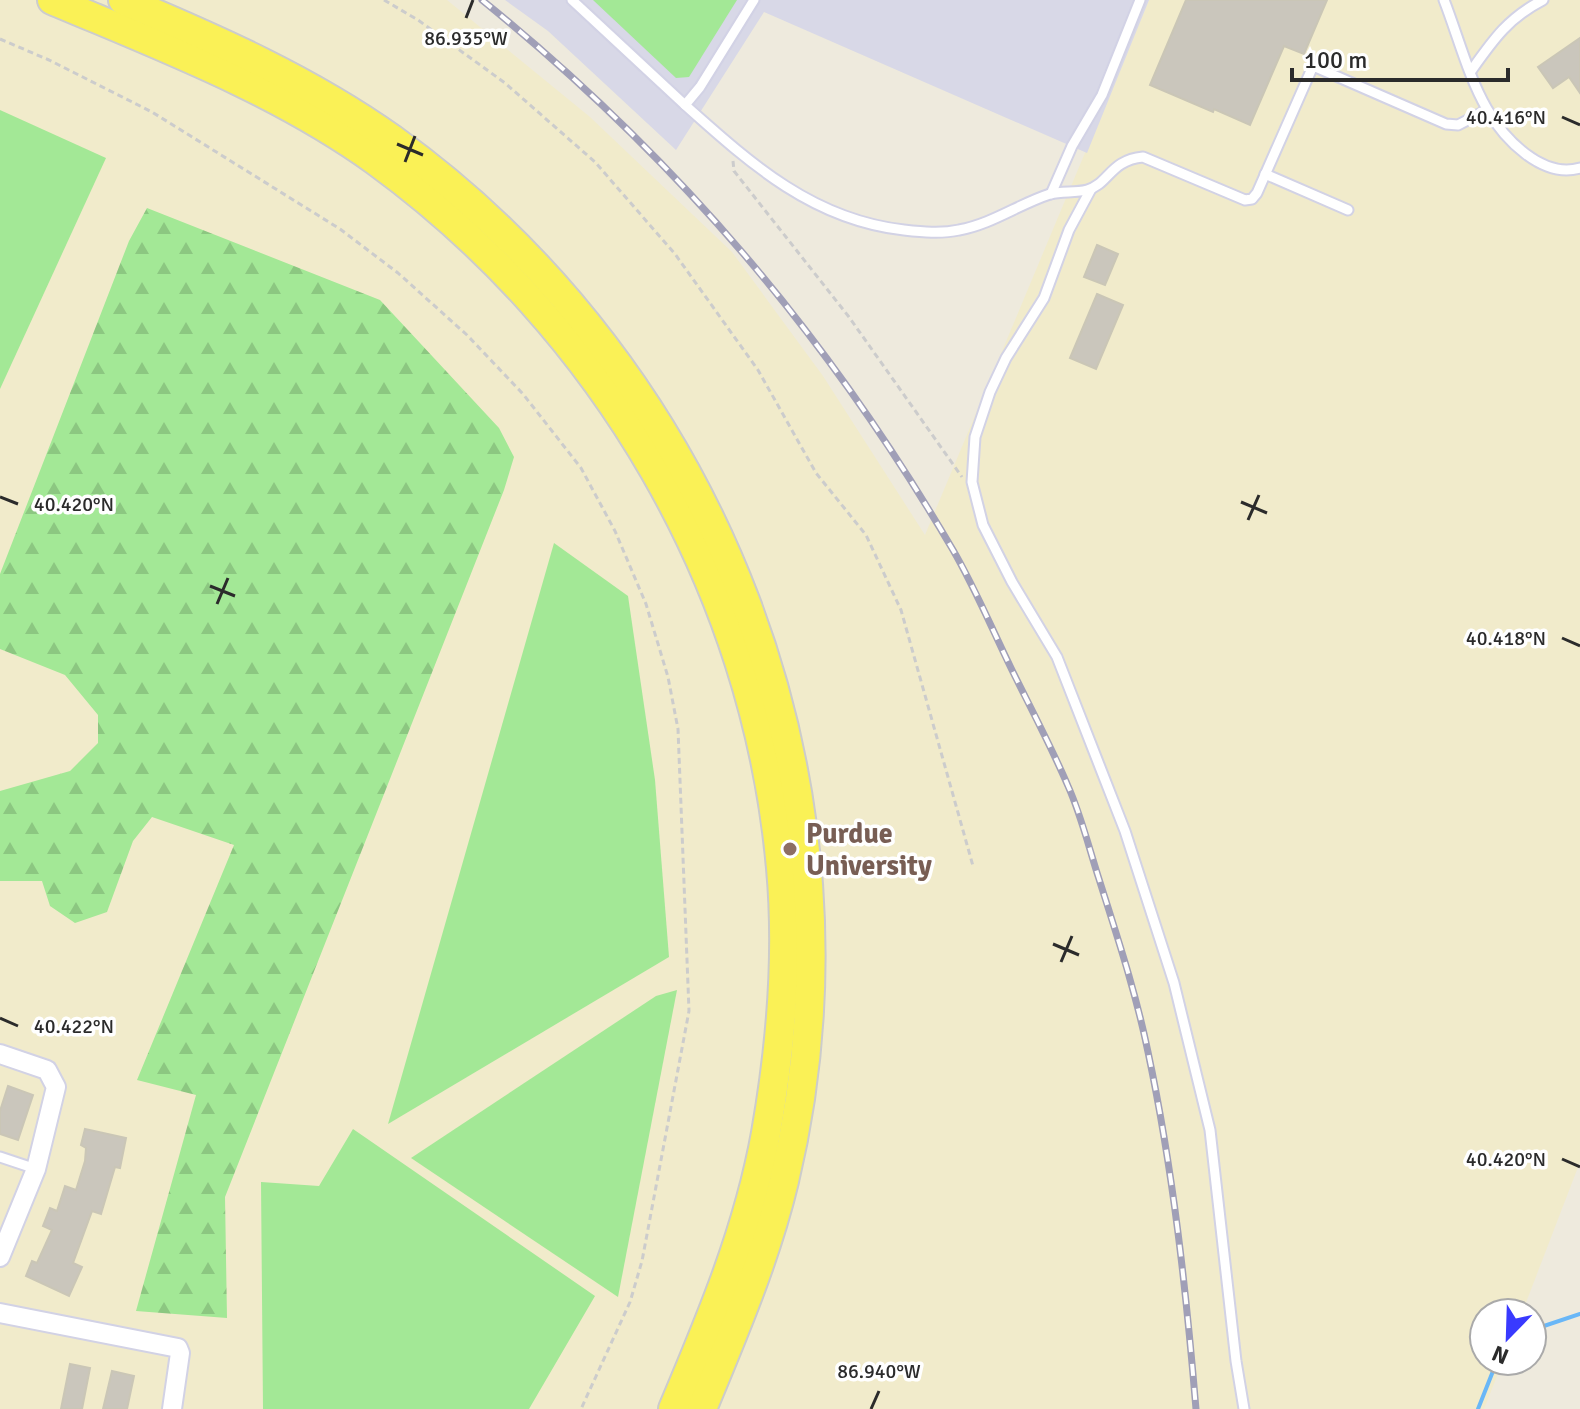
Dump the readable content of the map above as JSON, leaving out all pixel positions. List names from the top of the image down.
{
  "places": ["Purdue University"],
  "scale_bar": "100 m",
  "north": "bottom left",
  "coordinates": [
    "86.935°W",
    "40.416°N",
    "40.420°N",
    "40.418°N",
    "40.422°N",
    "86.940°W"
  ]
}
